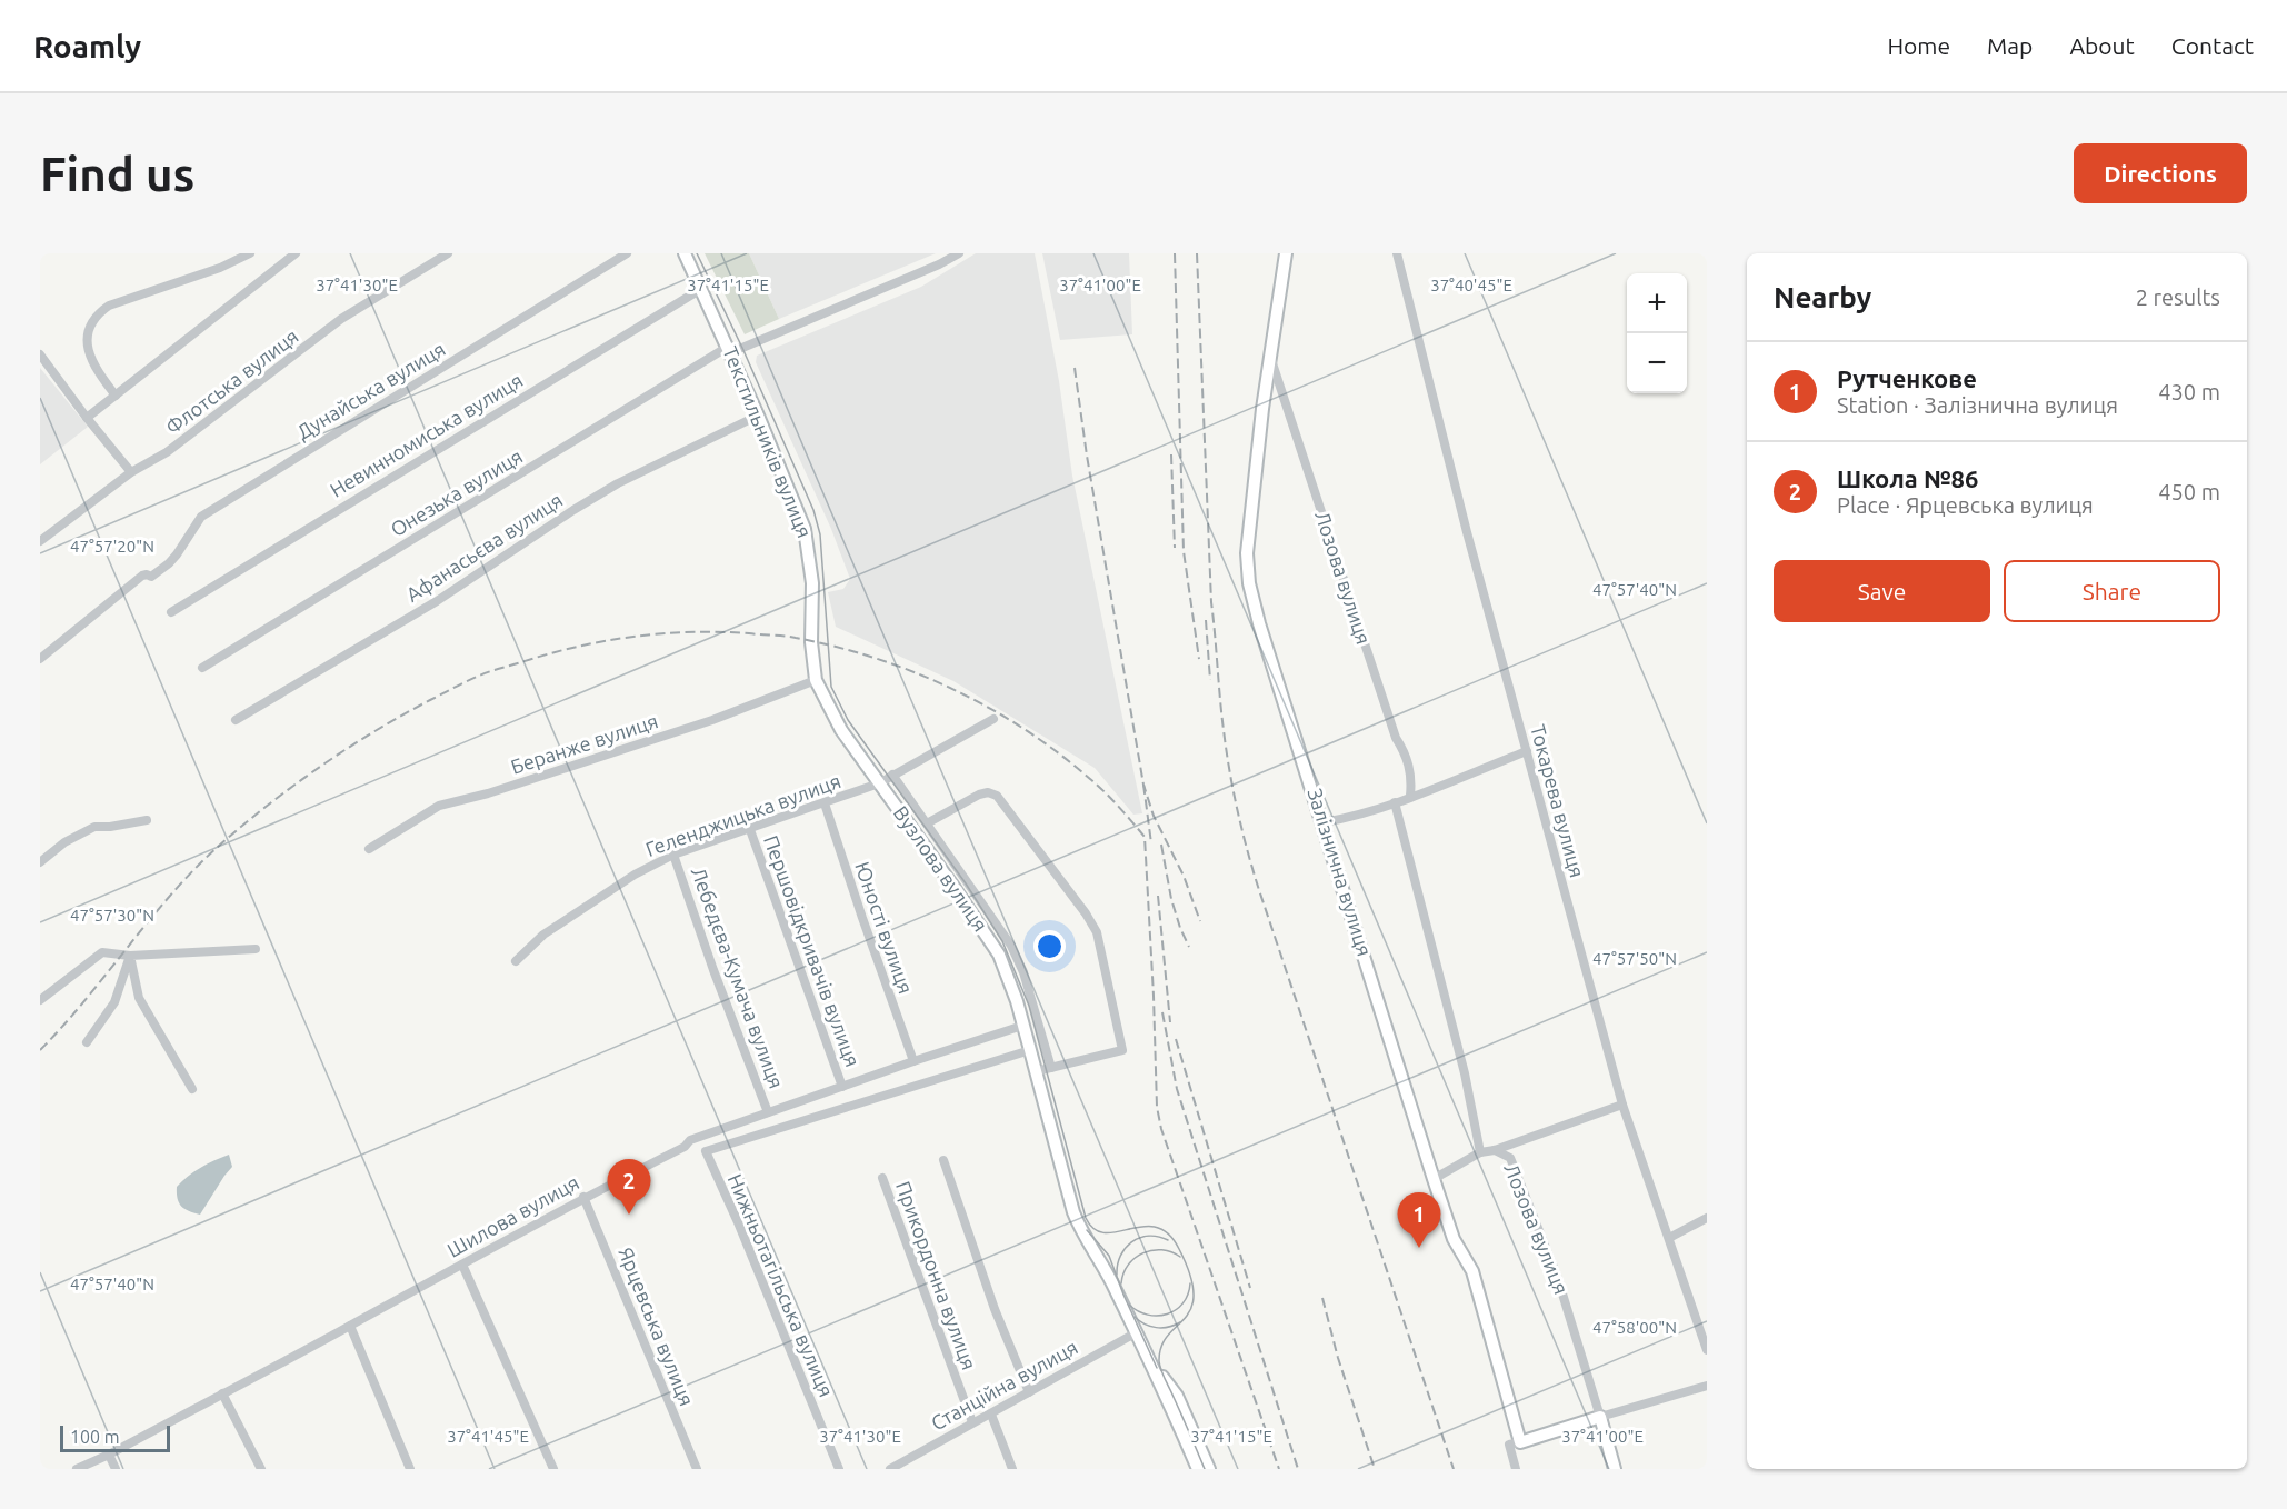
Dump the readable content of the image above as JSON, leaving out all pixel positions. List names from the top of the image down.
{
  "streets": {
    "street": [
      "Флотська вулиця",
      "Дунайська вулиця",
      "Невинномиська вулиця",
      "Текстильників вулиця",
      "Онезька вулиця",
      "Афанасьєва вулиця",
      "Лозова вулиця",
      "Беранже вулиця",
      "Токарева вулиця",
      "Геленджицька вулиця",
      "Вузлова вулиця",
      "Залізнична вулиця",
      "Юності вулиця",
      "Першовідкривачів вулиця",
      "Лебедєва-Кумача вулиця",
      "Шилова вулиця",
      "Прикордонна вулиця",
      "Нижньотагільська вулиця",
      "Ярцевська вулиця",
      "Станційна вулиця"
    ]
  },
  "crossings": [
    ["Невинномиська вулиця", "Текстильників вулиця"],
    ["Текстильників вулиця", "Онезька вулиця"],
    ["Текстильників вулиця", "Афанасьєва вулиця"],
    ["Текстильників вулиця", "Беранже вулиця"],
    ["Текстильників вулиця", "Вузлова вулиця"],
    ["Лозова вулиця", "Залізнична вулиця"],
    ["Беранже вулиця", "Вузлова вулиця"],
    ["Геленджицька вулиця", "Вузлова вулиця"],
    ["Геленджицька вулиця", "Юності вулиця"],
    ["Геленджицька вулиця", "Першовідкривачів вулиця"],
    ["Геленджицька вулиця", "Лебедєва-Кумача вулиця"],
    ["Вузлова вулиця", "Шилова вулиця"],
    ["Вузлова вулиця", "Нижньотагільська вулиця"],
    ["Вузлова вулиця", "Станційна вулиця"],
    ["Юності вулиця", "Шилова вулиця"],
    ["Першовідкривачів вулиця", "Шилова вулиця"],
    ["Лебедєва-Кумача вулиця", "Шилова вулиця"],
    ["Шилова вулиця", "Ярцевська вулиця"],
    ["Прикордонна вулиця", "Станційна вулиця"]
  ],
  "scale_bar": "100 m",
  "page": {
    "header": "Roamly",
    "nav": [
      "Home",
      "Map",
      "About",
      "Contact"
    ],
    "buttons": [
      "Directions",
      ["Save", "Share"]
    ],
    "title": "Find us",
    "heading": ["Nearby", "2 results"],
    "map_buttons": ["+", "−"],
    "list": [
      {
        "mark": "1",
        "name": "Рутченкове",
        "note": "Station · Залізнична вулиця",
        "value": "430 m"
      },
      {
        "mark": "2",
        "name": "Школа №86",
        "note": "Place · Ярцевська вулиця",
        "value": "450 m"
      }
    ],
    "pins": ["2", "1"],
    "scale": "100 m"
  },
  "coordinates": [
    "37°41'30\"E",
    "37°41'15\"E",
    "37°41'00\"E",
    "37°40'45\"E",
    "47°57'20\"N",
    "47°57'40\"N",
    "47°57'30\"N",
    "47°57'50\"N",
    "47°58'00\"N",
    "37°41'45\"E"
  ]
}
